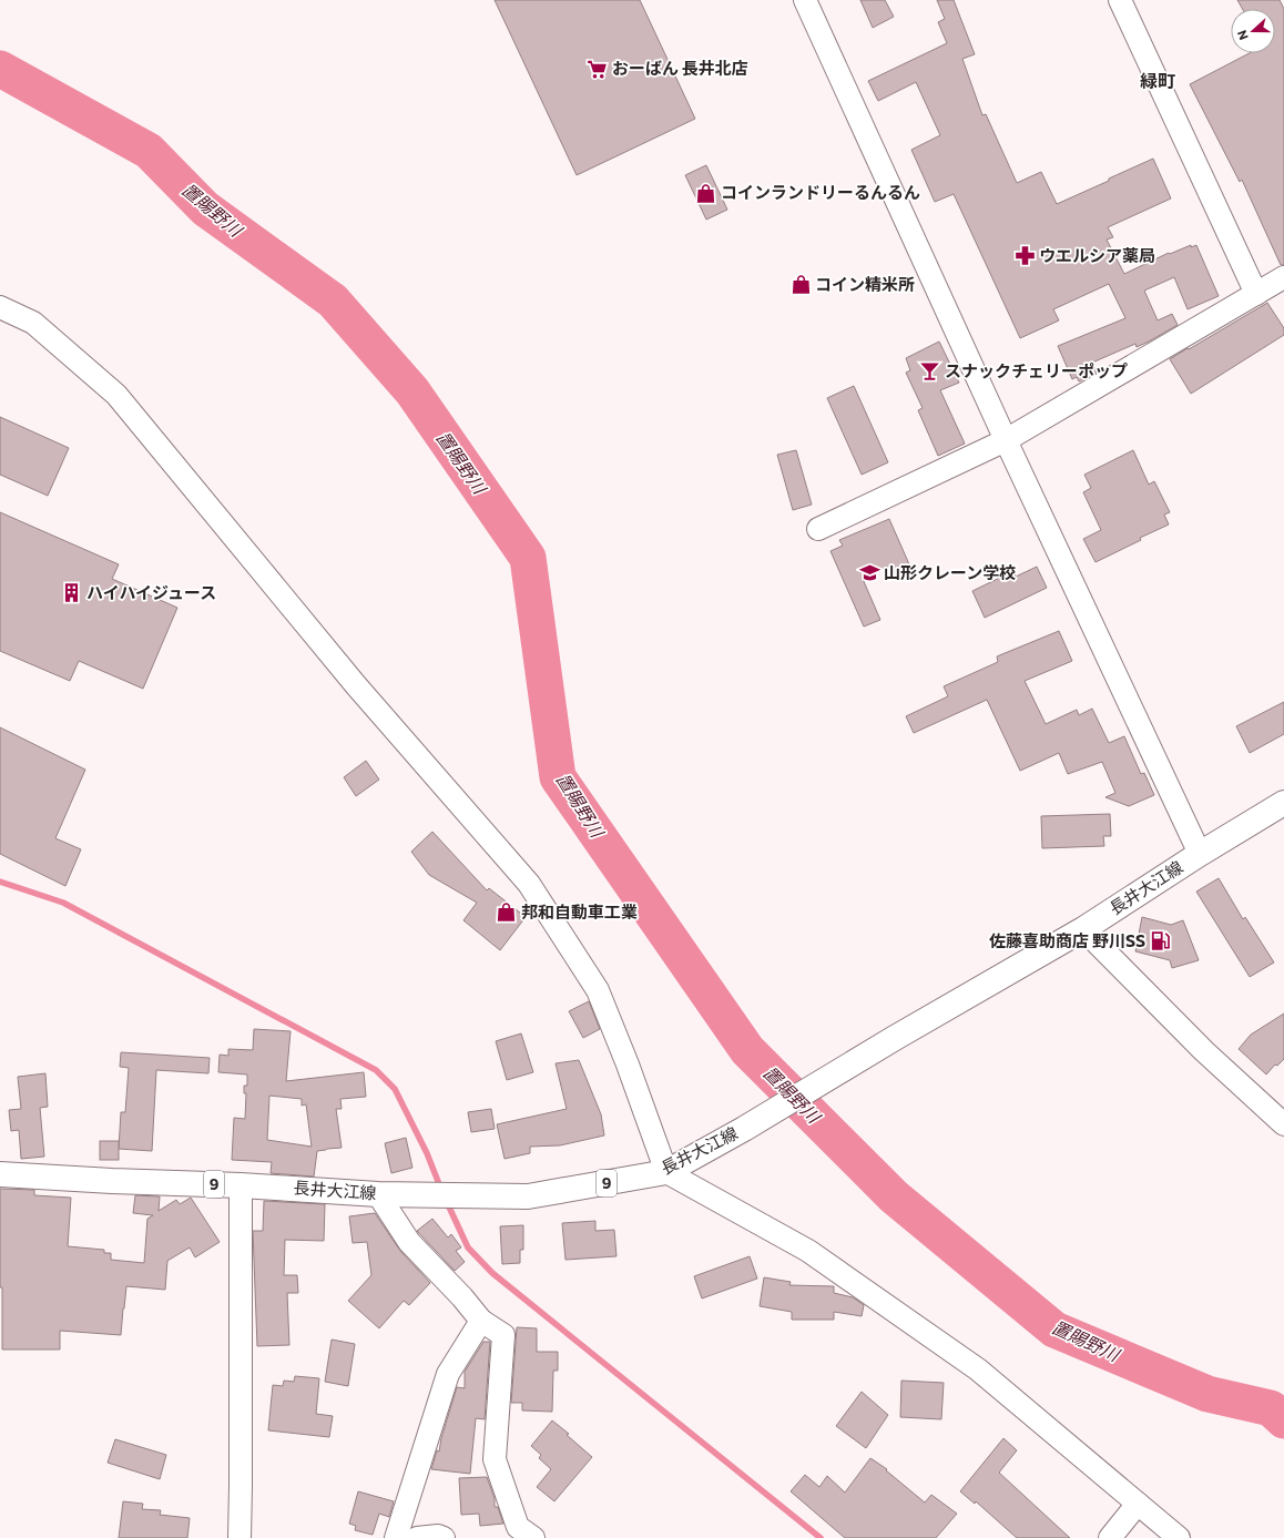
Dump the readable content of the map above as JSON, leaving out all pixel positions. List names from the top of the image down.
{
  "streets": {
    "main road": ["長井大江線", "9"]
  },
  "districts": ["緑町"],
  "water": ["置賜野川"],
  "places": {
    "supermarket": ["おーばん 長井北店"],
    "shop": ["コインランドリーるんるん", "コイン精米所", "邦和自動車工業"],
    "pharmacy": ["ウエルシア薬局"],
    "bar": ["スナックチェリーポップ"],
    "school or university": ["山形クレーン学校"],
    "building": ["ハイハイジュース"],
    "fuel station": ["佐藤喜助商店 野川SS"]
  },
  "north": "left"
}
